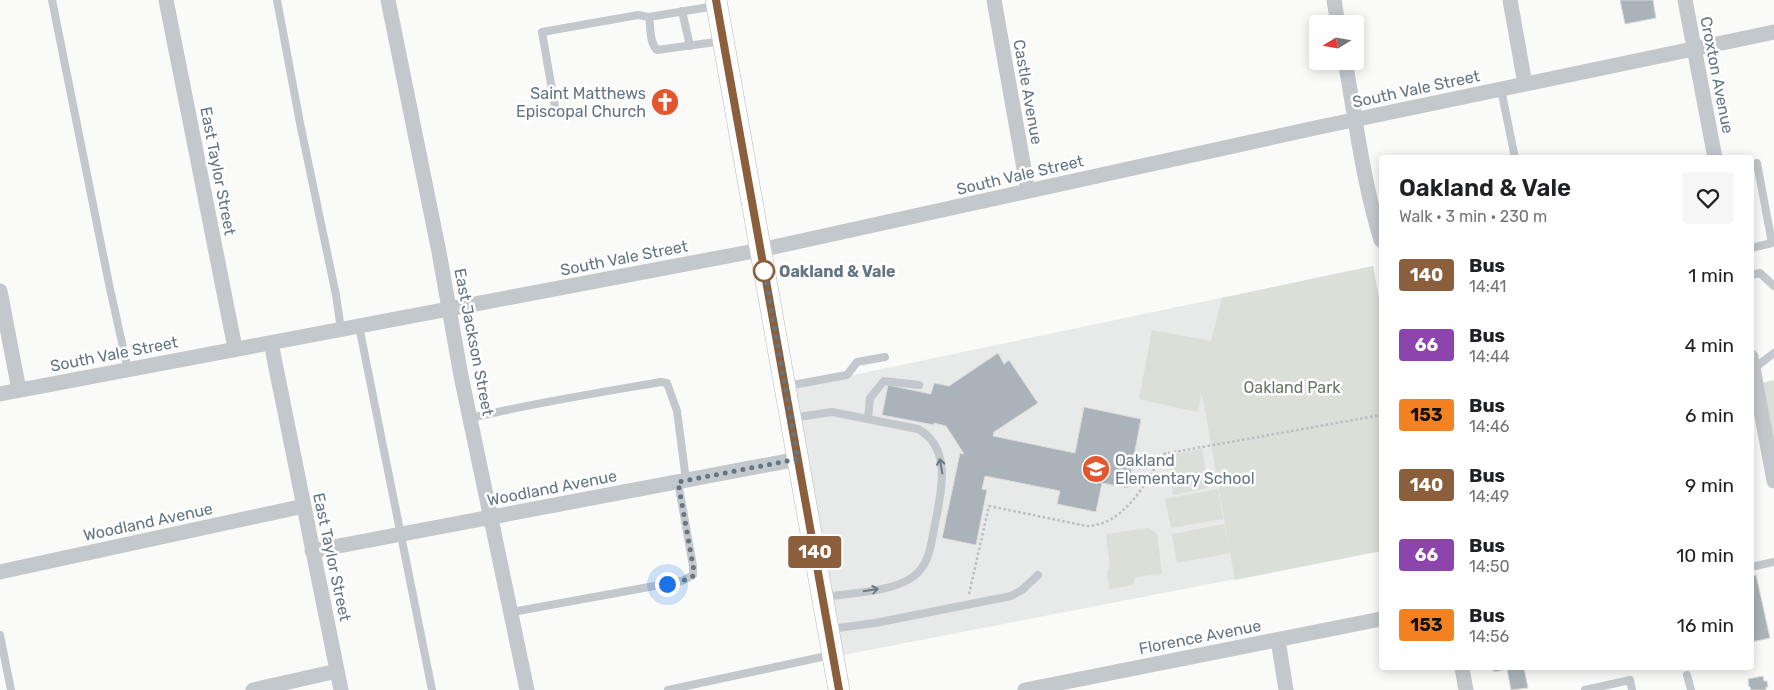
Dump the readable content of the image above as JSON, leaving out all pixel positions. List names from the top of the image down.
{
  "streets": {
    "street": [
      "Croxton Avenue",
      "South Vale Street",
      "Castle Avenue",
      "East Taylor Street",
      "East Jackson Street",
      "Woodland Avenue",
      "Florence Avenue"
    ]
  },
  "crossings": [
    ["Croxton Avenue", "South Vale Street"],
    ["South Vale Street", "Castle Avenue"],
    ["South Vale Street", "East Taylor Street"],
    ["South Vale Street", "East Jackson Street"],
    ["East Taylor Street", "Woodland Avenue"],
    ["East Jackson Street", "Woodland Avenue"]
  ],
  "parks": ["Oakland Park"],
  "places": {
    "church": ["Saint Matthews Episcopal Church"],
    "other": ["Oakland & Vale"],
    "school or university": ["Oakland Elementary School"]
  },
  "lines": ["bus line 140"],
  "north": "left",
  "page": {
    "on_map": "140",
    "heading": ["Oakland & Vale", "Walk · 3 min · 230 m"],
    "list": [
      {
        "mark": "140",
        "name": "Bus",
        "note": "14:41",
        "value": "1 min"
      },
      {
        "mark": "66",
        "name": "Bus",
        "note": "14:44",
        "value": "4 min"
      },
      {
        "mark": "153",
        "name": "Bus",
        "note": "14:46",
        "value": "6 min"
      },
      {
        "mark": "140",
        "name": "Bus",
        "note": "14:49",
        "value": "9 min"
      },
      {
        "mark": "66",
        "name": "Bus",
        "note": "14:50",
        "value": "10 min"
      },
      {
        "mark": "153",
        "name": "Bus",
        "note": "14:56",
        "value": "16 min"
      }
    ]
  }
}
